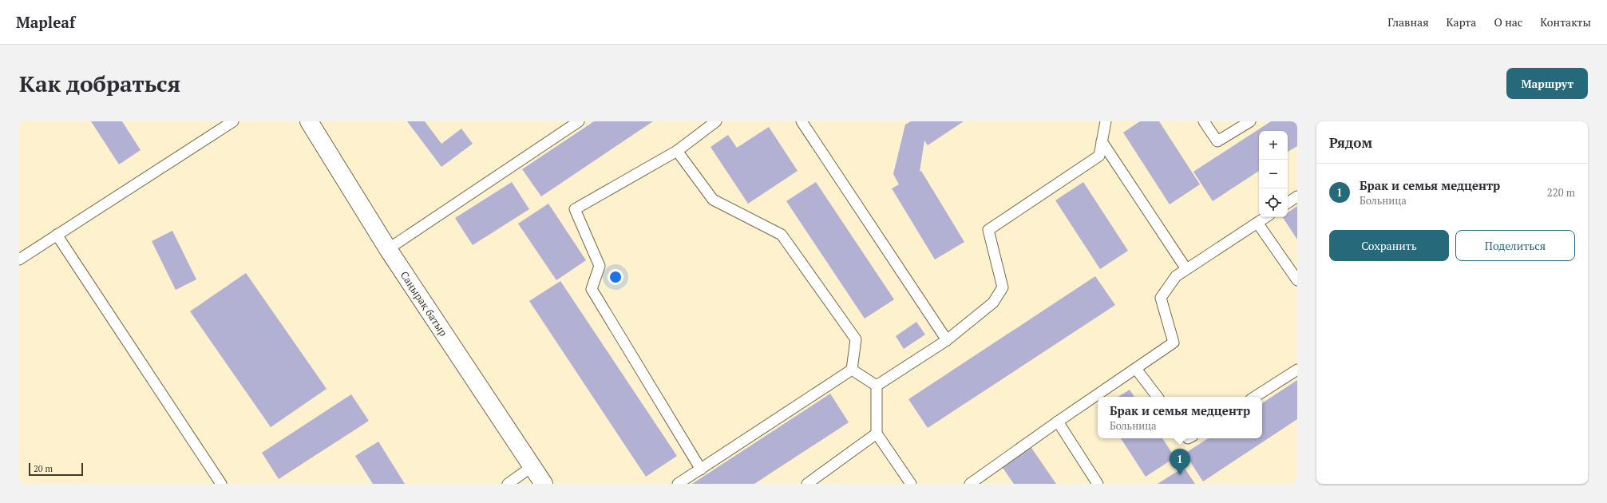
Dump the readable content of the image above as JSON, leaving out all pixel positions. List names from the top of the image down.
{
  "streets": {
    "street": ["Саңырақ батыр"]
  },
  "scale_bar": "20 m",
  "page": {
    "header": "Mapleaf",
    "nav": [
      "Главная",
      "Карта",
      "О нас",
      "Контакты"
    ],
    "buttons": [
      "Маршрут",
      ["Сохранить", "Поделиться"]
    ],
    "title": "Как добраться",
    "heading": "Рядом",
    "map_buttons": ["+", "−"],
    "list": [
      {
        "mark": "1",
        "name": "Брак и семья медцентр",
        "note": "Больница",
        "value": "220 m"
      }
    ],
    "popup": ["Брак и семья медцентр", "Больница"],
    "pins": "1",
    "scale": "20 m"
  }
}
